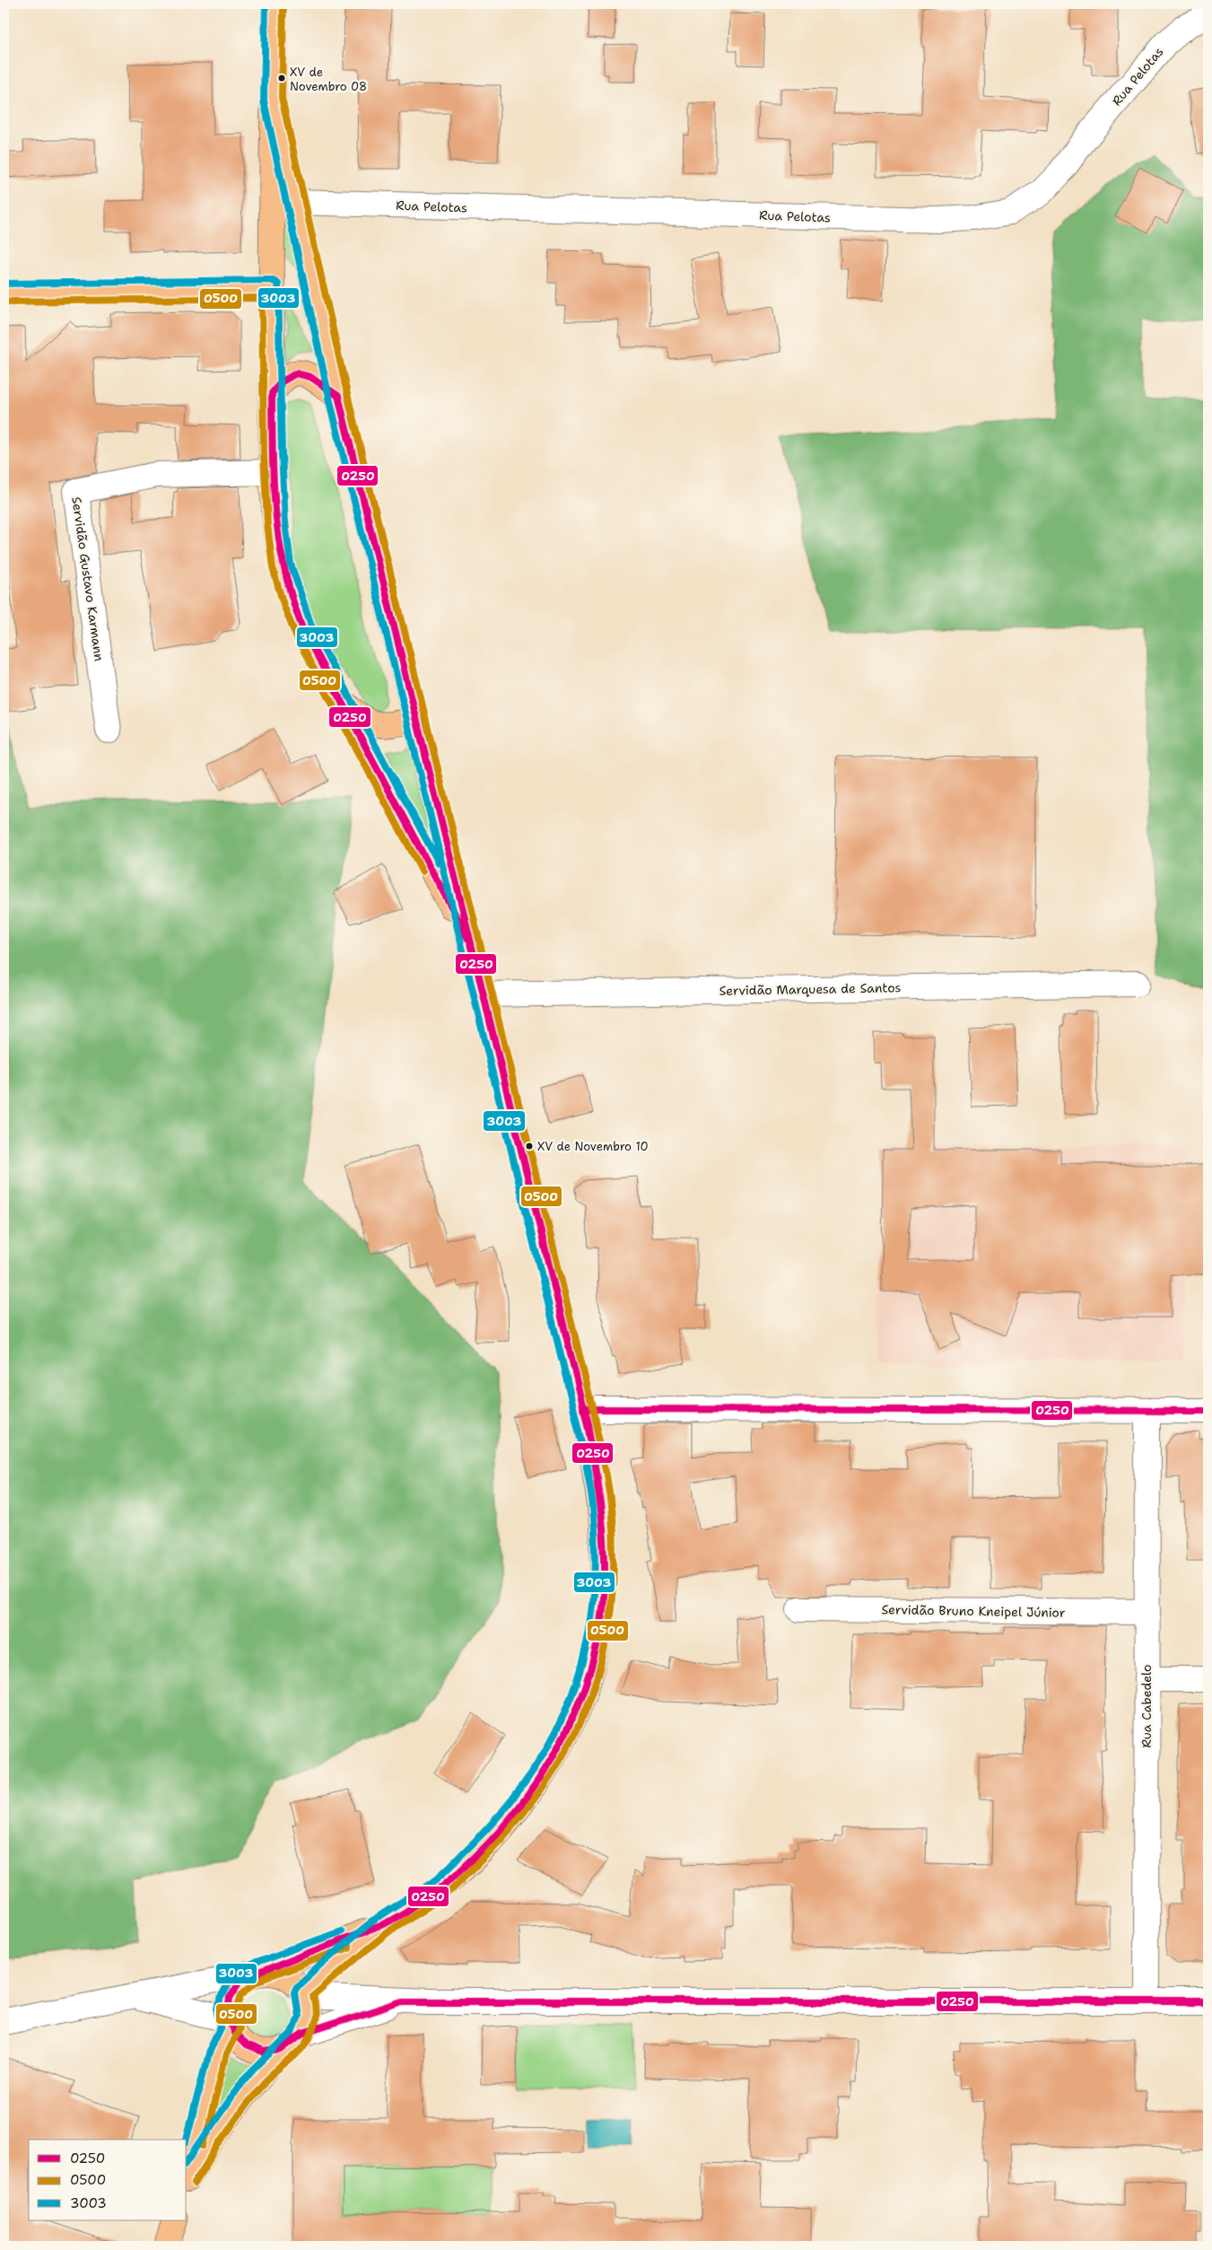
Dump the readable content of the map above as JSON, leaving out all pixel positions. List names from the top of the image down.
{
  "streets": {
    "street": [
      "Rua Pelotas",
      "Servidão Gustavo Karmann",
      "Servidão Marquesa de Santos",
      "Servidão Bruno Kneipel Júnior",
      "Rua Cabedelo"
    ]
  },
  "crossings": [
    ["Servidão Bruno Kneipel Júnior", "Rua Cabedelo"]
  ],
  "places": ["XV de Novembro 08", "XV de Novembro 10"],
  "lines": ["transit line 0500", "transit line 3003", "transit line 0250"],
  "legend": ["0250", "0500", "3003"]
}
